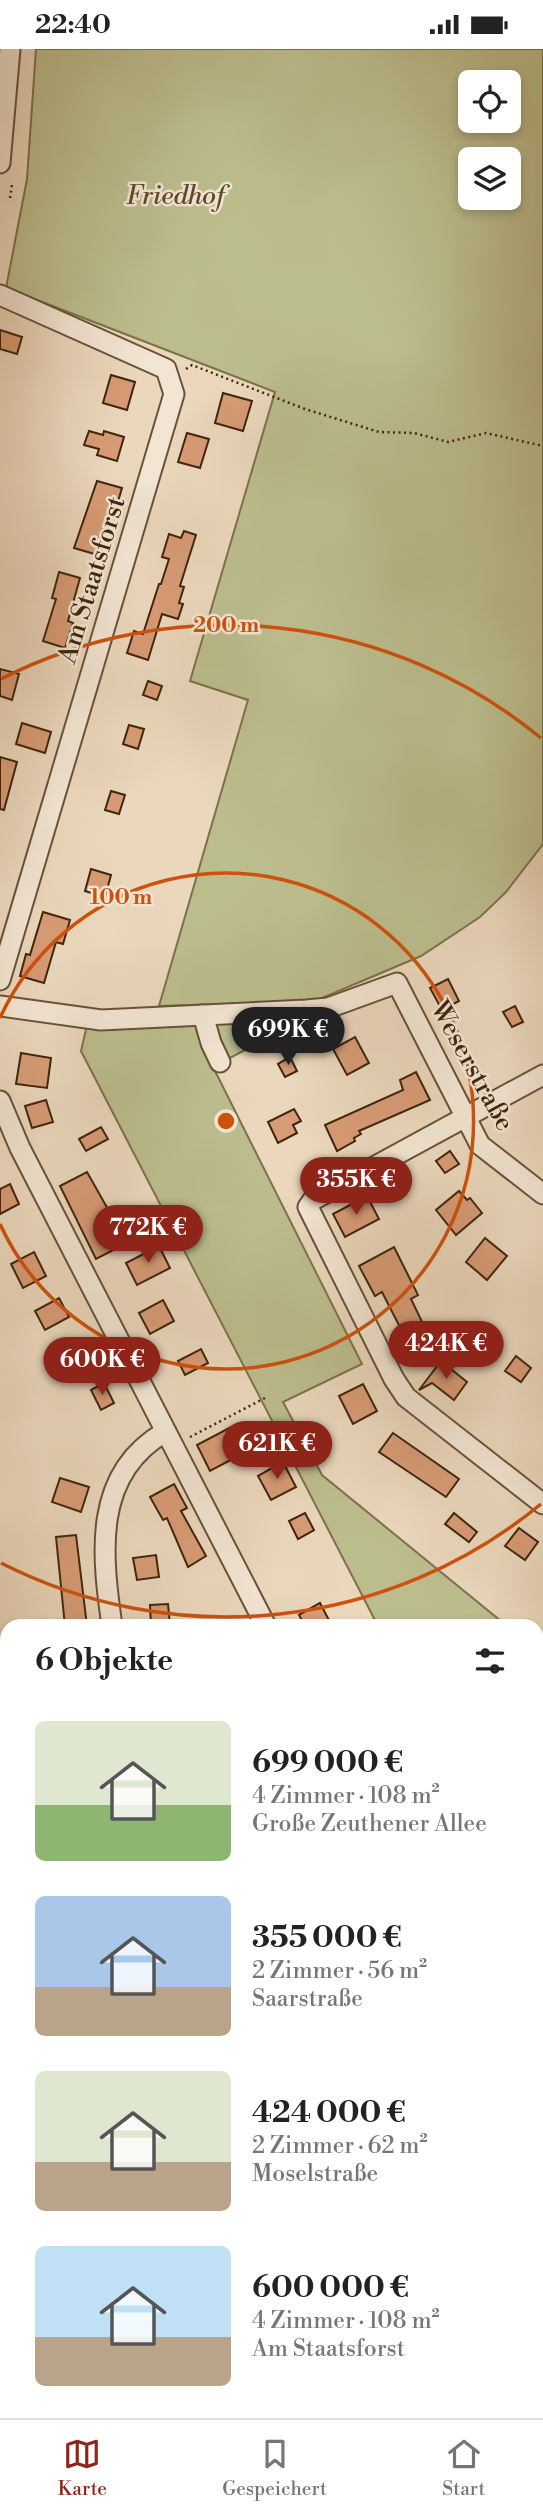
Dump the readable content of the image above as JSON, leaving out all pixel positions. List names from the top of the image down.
{
  "streets": {
    "street": ["Am Staatsforst", "Weserstraße"]
  },
  "parks": ["Friedhof"],
  "page": {
    "status": "22:40",
    "price": [
      "699K €",
      "355K €",
      "772K €",
      "424K €",
      "600K €",
      "621K €"
    ],
    "heading": "6 Objekte",
    "list": [
      {
        "name": "699 000 €",
        "note": "4 Zimmer · 108 m² · Große Zeuthener Allee"
      },
      {
        "name": "355 000 €",
        "note": "2 Zimmer · 56 m² · Saarstraße"
      },
      {
        "name": "424 000 €",
        "note": "2 Zimmer · 62 m² · Moselstraße"
      },
      {
        "name": "600 000 €",
        "note": "4 Zimmer · 108 m² · Am Staatsforst"
      }
    ],
    "tabs": ["Karte", "Gespeichert", "Start"]
  },
  "rings": ["200 m", "100 m"]
}
